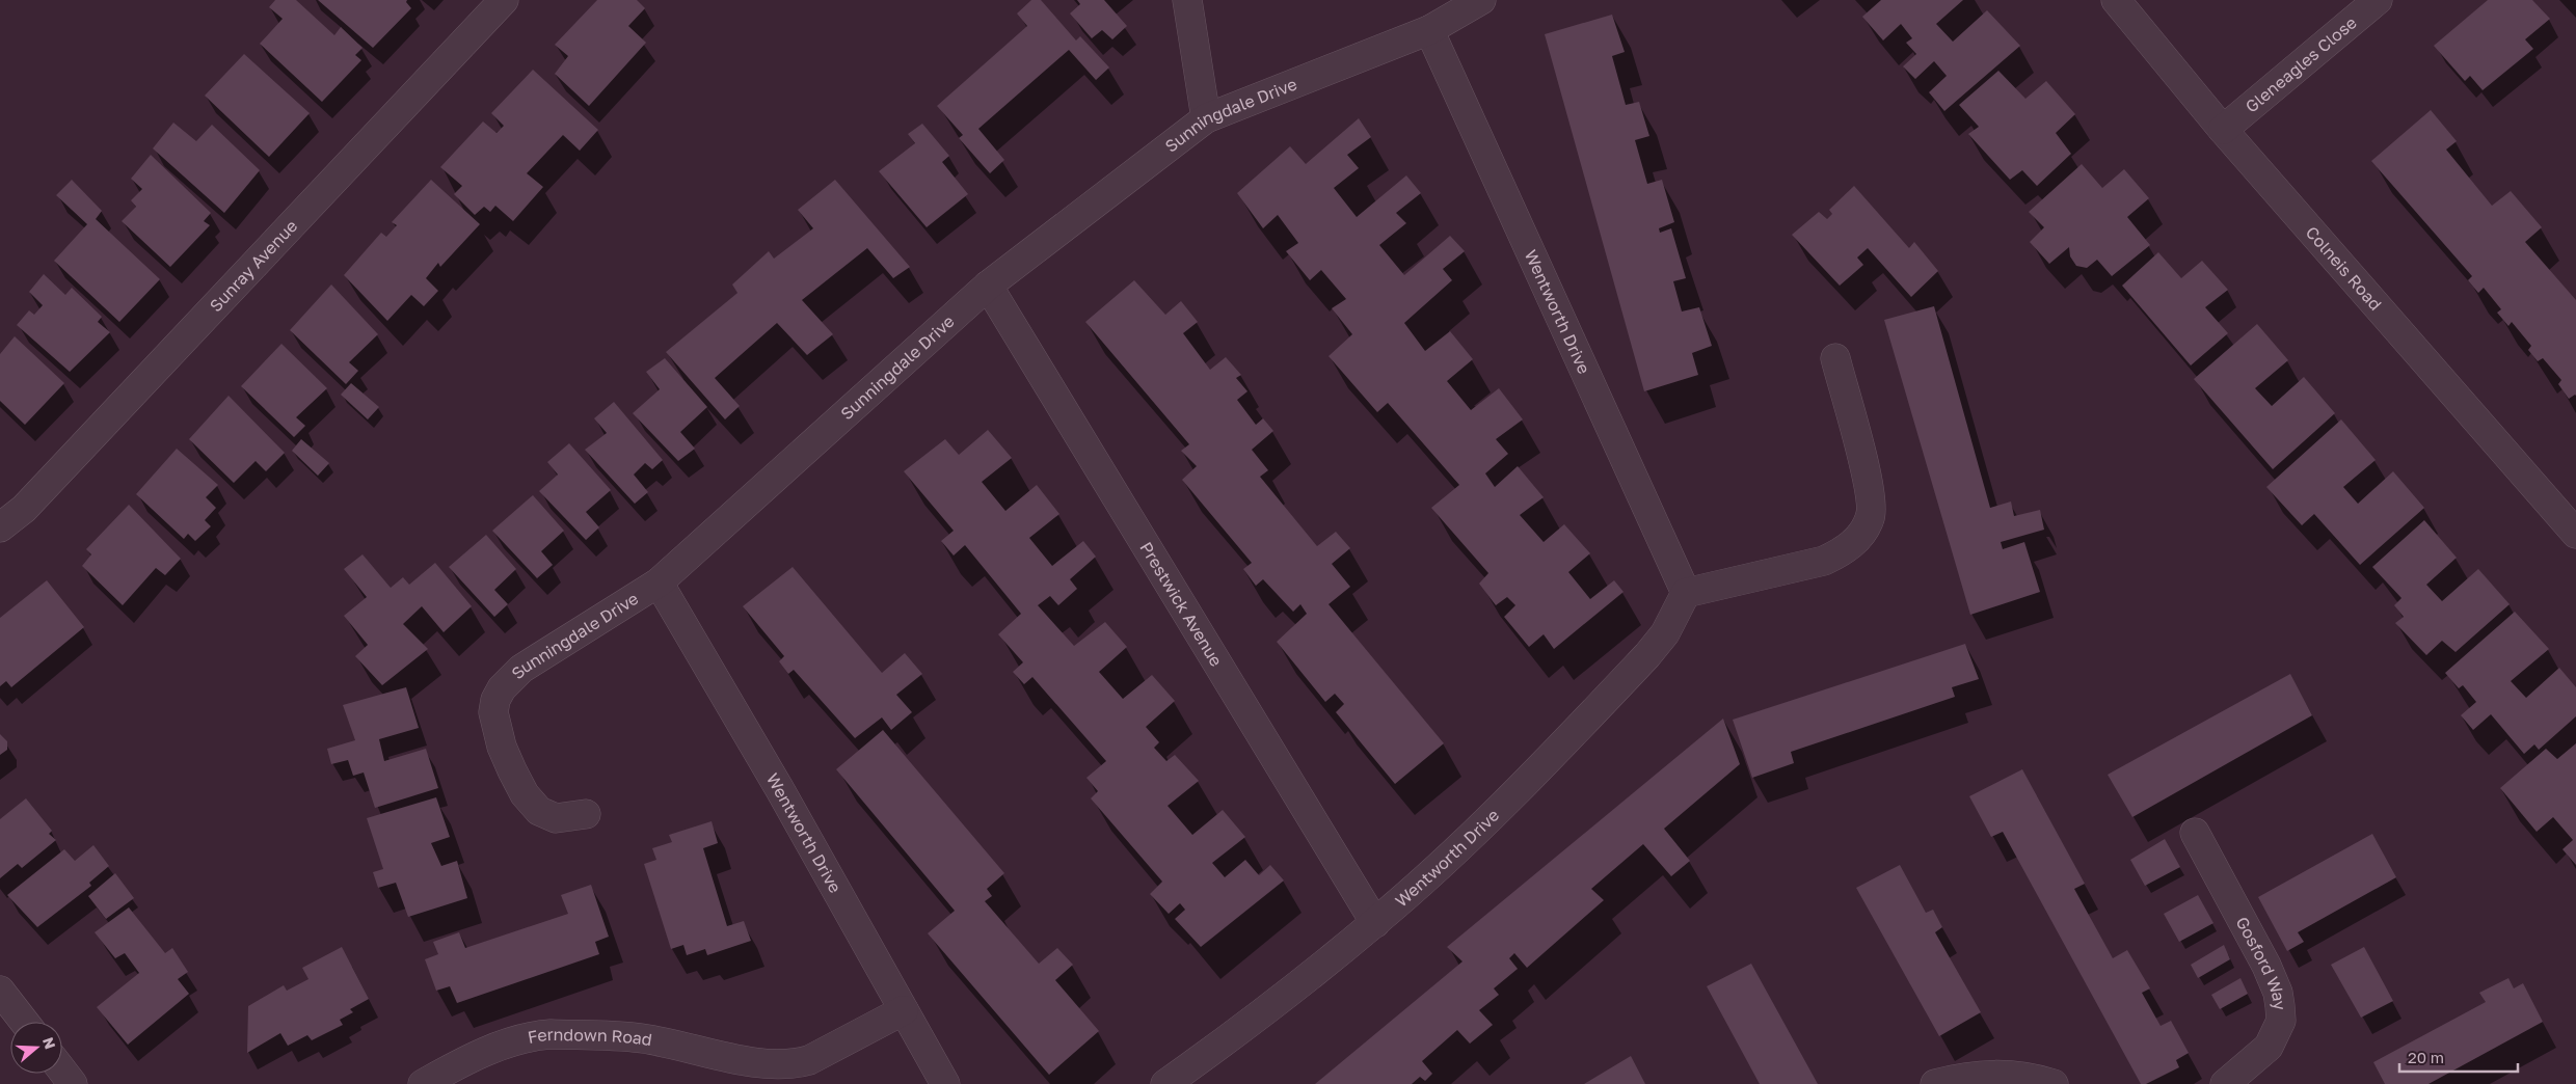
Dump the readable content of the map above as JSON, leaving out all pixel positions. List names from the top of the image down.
{
  "streets": {
    "street": [
      "Gleneagles Close",
      "Sunningdale Drive",
      "Sunray Avenue",
      "Colneis Road",
      "Wentworth Drive",
      "Prestwick Avenue",
      "Gosford Way",
      "Ferndown Road"
    ]
  },
  "crossings": [
    ["Gleneagles Close", "Colneis Road"],
    ["Sunningdale Drive", "Wentworth Drive"],
    ["Sunningdale Drive", "Prestwick Avenue"],
    ["Wentworth Drive", "Prestwick Avenue"],
    ["Wentworth Drive", "Ferndown Road"]
  ],
  "scale_bar": "20 m",
  "north": "right"
}
